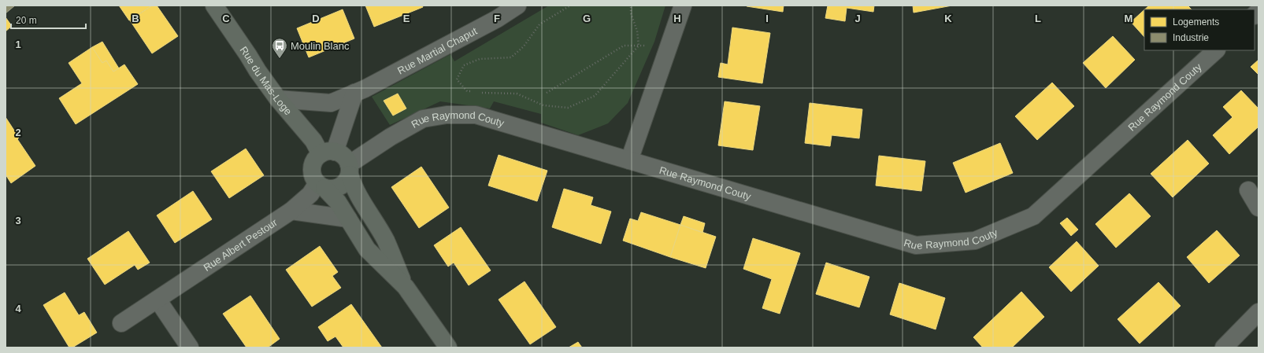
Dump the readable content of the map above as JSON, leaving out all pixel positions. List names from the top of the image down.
{
  "streets": {
    "main road": ["Rue du Mas-Loge"],
    "street": ["Rue Martial Chaput", "Rue Raymond Couty", "Rue Albert Pestour"]
  },
  "crossings": [
    ["Rue Martial Chaput", "Rue du Mas-Loge"],
    ["Rue du Mas-Loge", "Rue Raymond Couty"],
    ["Rue du Mas-Loge", "Rue Albert Pestour"],
    ["Rue Raymond Couty", "Rue Albert Pestour"]
  ],
  "places": {
    "bus stop": ["Moulin Blanc"]
  },
  "legend": ["Logements", "Industrie"],
  "scale_bar": "20 m",
  "grid": {
    "columns": [
      "B",
      "C",
      "D",
      "E",
      "F",
      "G",
      "H",
      "I",
      "J",
      "K",
      "L",
      "M"
    ],
    "rows": [
      "1",
      "2",
      "3",
      "4"
    ]
  }
}
